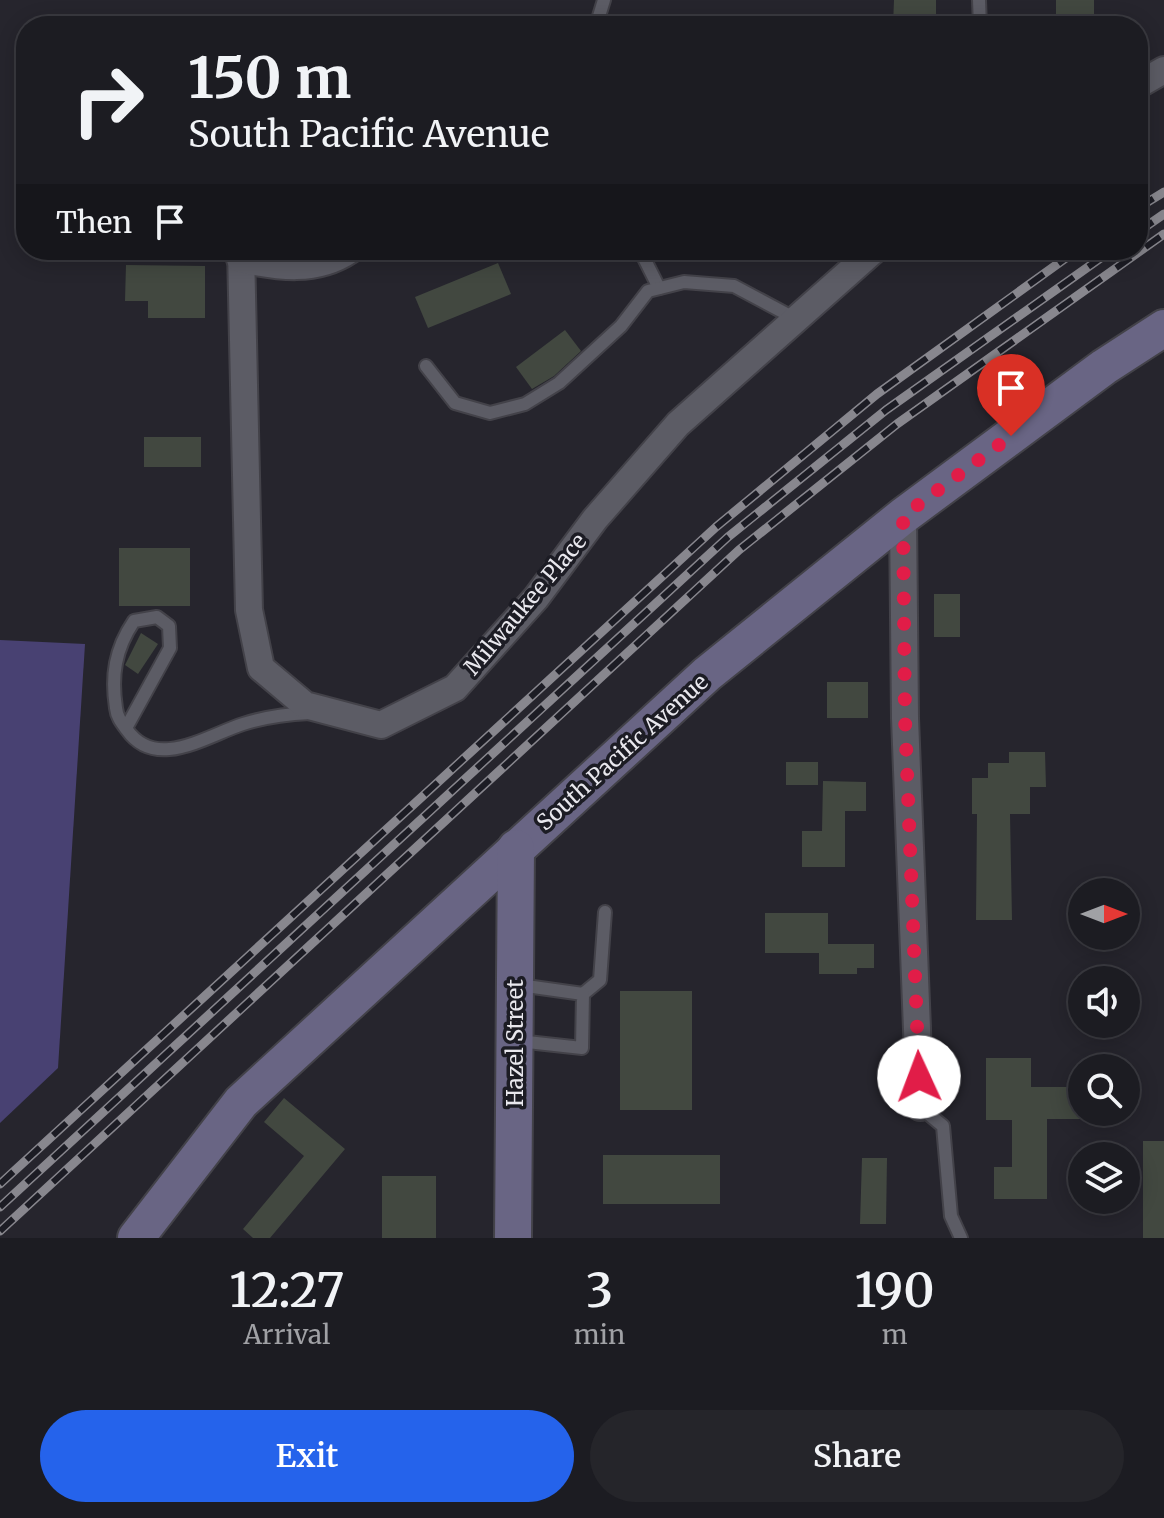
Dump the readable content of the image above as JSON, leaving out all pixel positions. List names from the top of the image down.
{
  "streets": {
    "street": ["Milwaukee Place", "South Pacific Avenue", "Hazel Street"]
  },
  "crossings": [
    ["South Pacific Avenue", "Hazel Street"]
  ],
  "north": "right",
  "page": {
    "turn": ["150 m", "South Pacific Avenue"],
    "then": "Then",
    "eta": [
      "12:27",
      "Arrival",
      "3",
      "min",
      "190",
      "m"
    ],
    "buttons": ["Exit", "Share"]
  }
}
